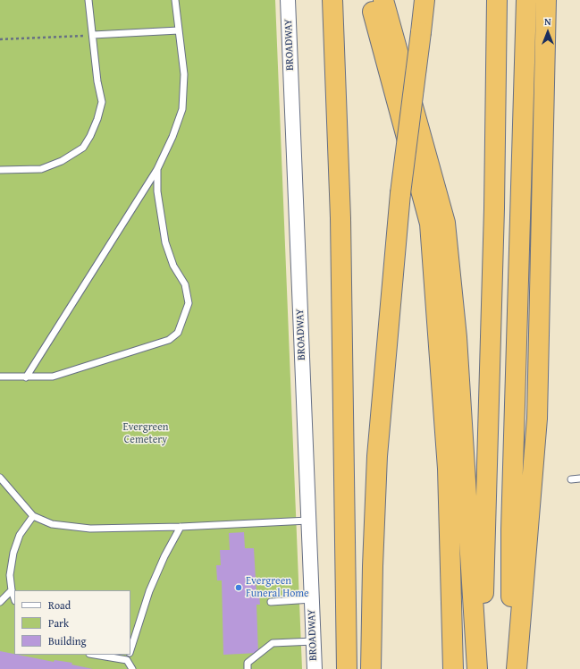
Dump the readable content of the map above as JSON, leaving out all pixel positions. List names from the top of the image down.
{
  "streets": {
    "street": ["BROADWAY"]
  },
  "parks": ["Evergreen Cemetery"],
  "places": ["Evergreen Funeral Home"],
  "legend": ["Road", "Park", "Building"],
  "north": "top"
}
